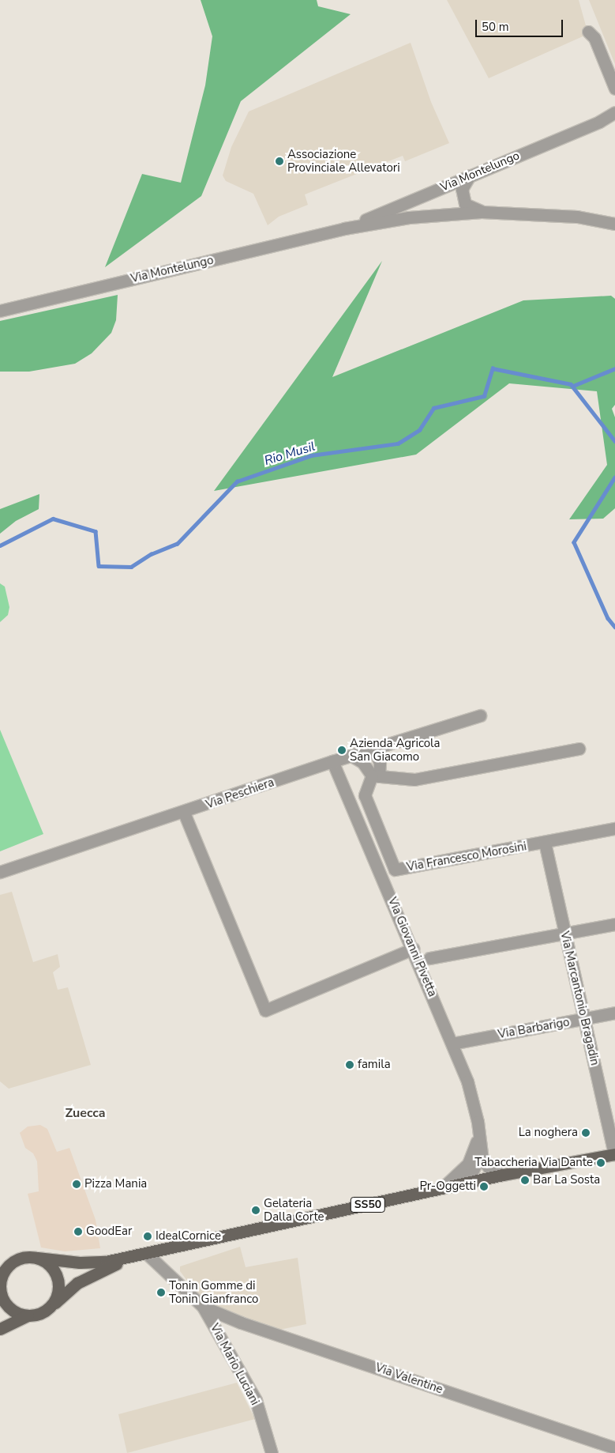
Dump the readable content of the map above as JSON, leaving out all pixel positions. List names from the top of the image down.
{
  "streets": {
    "main road": ["SS50"],
    "street": [
      "Via Montelungo",
      "Via Peschiera",
      "Via Francesco Morosini",
      "Via Giovanni Pivetta",
      "Via Marcantonio Bragadin",
      "Via Barbarigo",
      "Via Mario Luciani",
      "Via Valentine"
    ]
  },
  "crossings": [
    ["Via Peschiera", "Via Giovanni Pivetta"],
    ["Via Francesco Morosini", "Via Marcantonio Bragadin"],
    ["Via Giovanni Pivetta", "Via Barbarigo"],
    ["Via Giovanni Pivetta", "SS50"],
    ["Via Marcantonio Bragadin", "Via Barbarigo"],
    ["Via Marcantonio Bragadin", "SS50"],
    ["SS50", "Via Mario Luciani"],
    ["Via Mario Luciani", "Via Valentine"]
  ],
  "districts": ["Zuecca"],
  "water": ["Rio Musil"],
  "places": [
    "Associazione Provinciale Allevatori",
    "Azienda Agricola San Giacomo",
    "famila",
    "La noghera",
    "Tabaccheria Via Dante",
    "Bar La Sosta",
    "Pizza Mania",
    "Pr-Oggetti",
    "Gelateria Dalla Corte",
    "GoodEar",
    "IdealCornice",
    "Tonin Gomme di Tonin Gianfranco"
  ],
  "scale_bar": "50 m"
}
